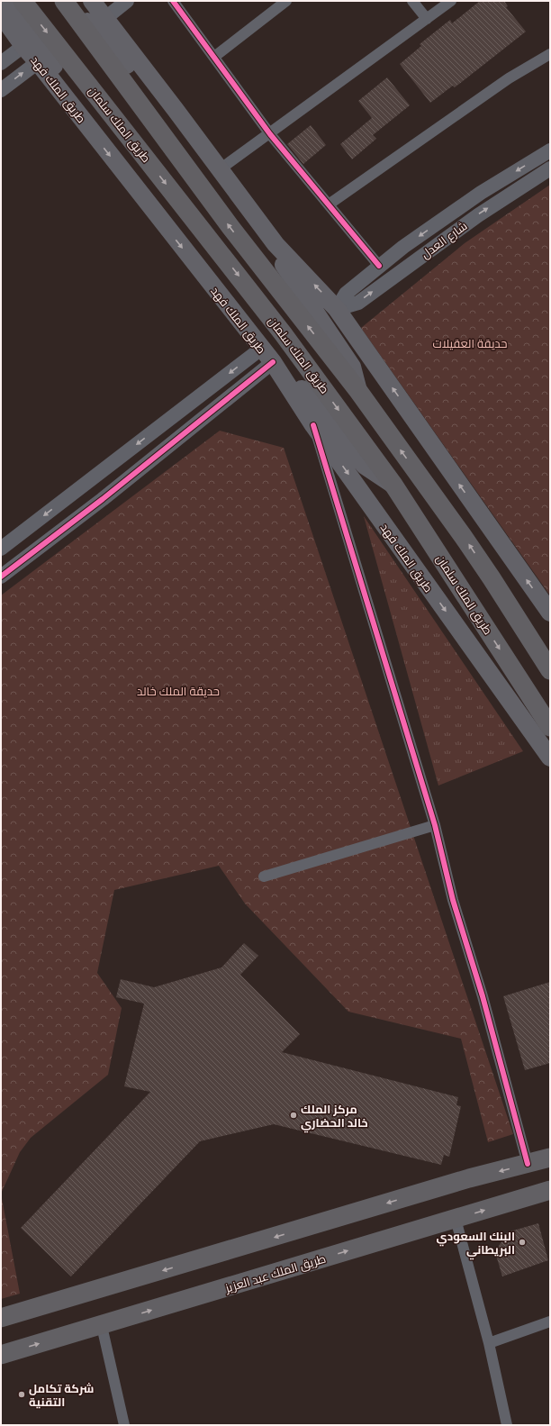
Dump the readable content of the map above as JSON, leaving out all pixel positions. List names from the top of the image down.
{
  "streets": {
    "highway": ["طريق الملك سلمان", "طريق الملك عبد العزيز"],
    "main road": ["طريق الملك فهد"],
    "street": ["شارع العدل"]
  },
  "parks": ["حديقة العقيلات", "حديقة الملك خالد"],
  "places": ["مركز الملك خالد الحضاري", "البنك السعودي البريطاني", "شركة تكامل التقنية"]
}
